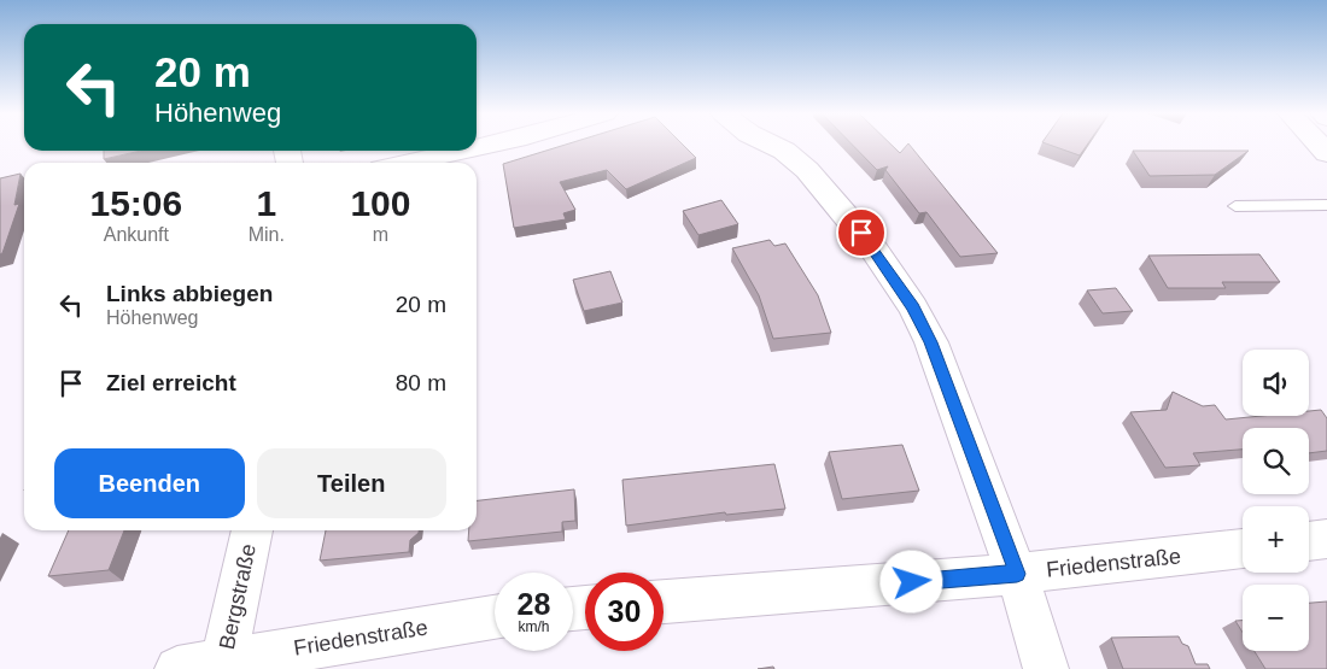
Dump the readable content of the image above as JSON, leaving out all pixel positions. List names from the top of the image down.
{
  "streets": {
    "street": ["Friedenstraße", "Bergstraße"]
  },
  "crossings": [
    ["Friedenstraße", "Bergstraße"]
  ],
  "page": {
    "turn": ["20 m", "Höhenweg"],
    "eta": [
      "15:06",
      "Ankunft",
      "1",
      "Min.",
      "100",
      "m"
    ],
    "list": [
      {
        "name": "Links abbiegen",
        "note": "Höhenweg",
        "value": "20 m"
      },
      {
        "name": "Ziel erreicht",
        "value": "80 m"
      }
    ],
    "map_buttons": ["+", "−"],
    "buttons": ["Beenden", "Teilen"],
    "speed": "28 km/h",
    "limit": "30"
  }
}
